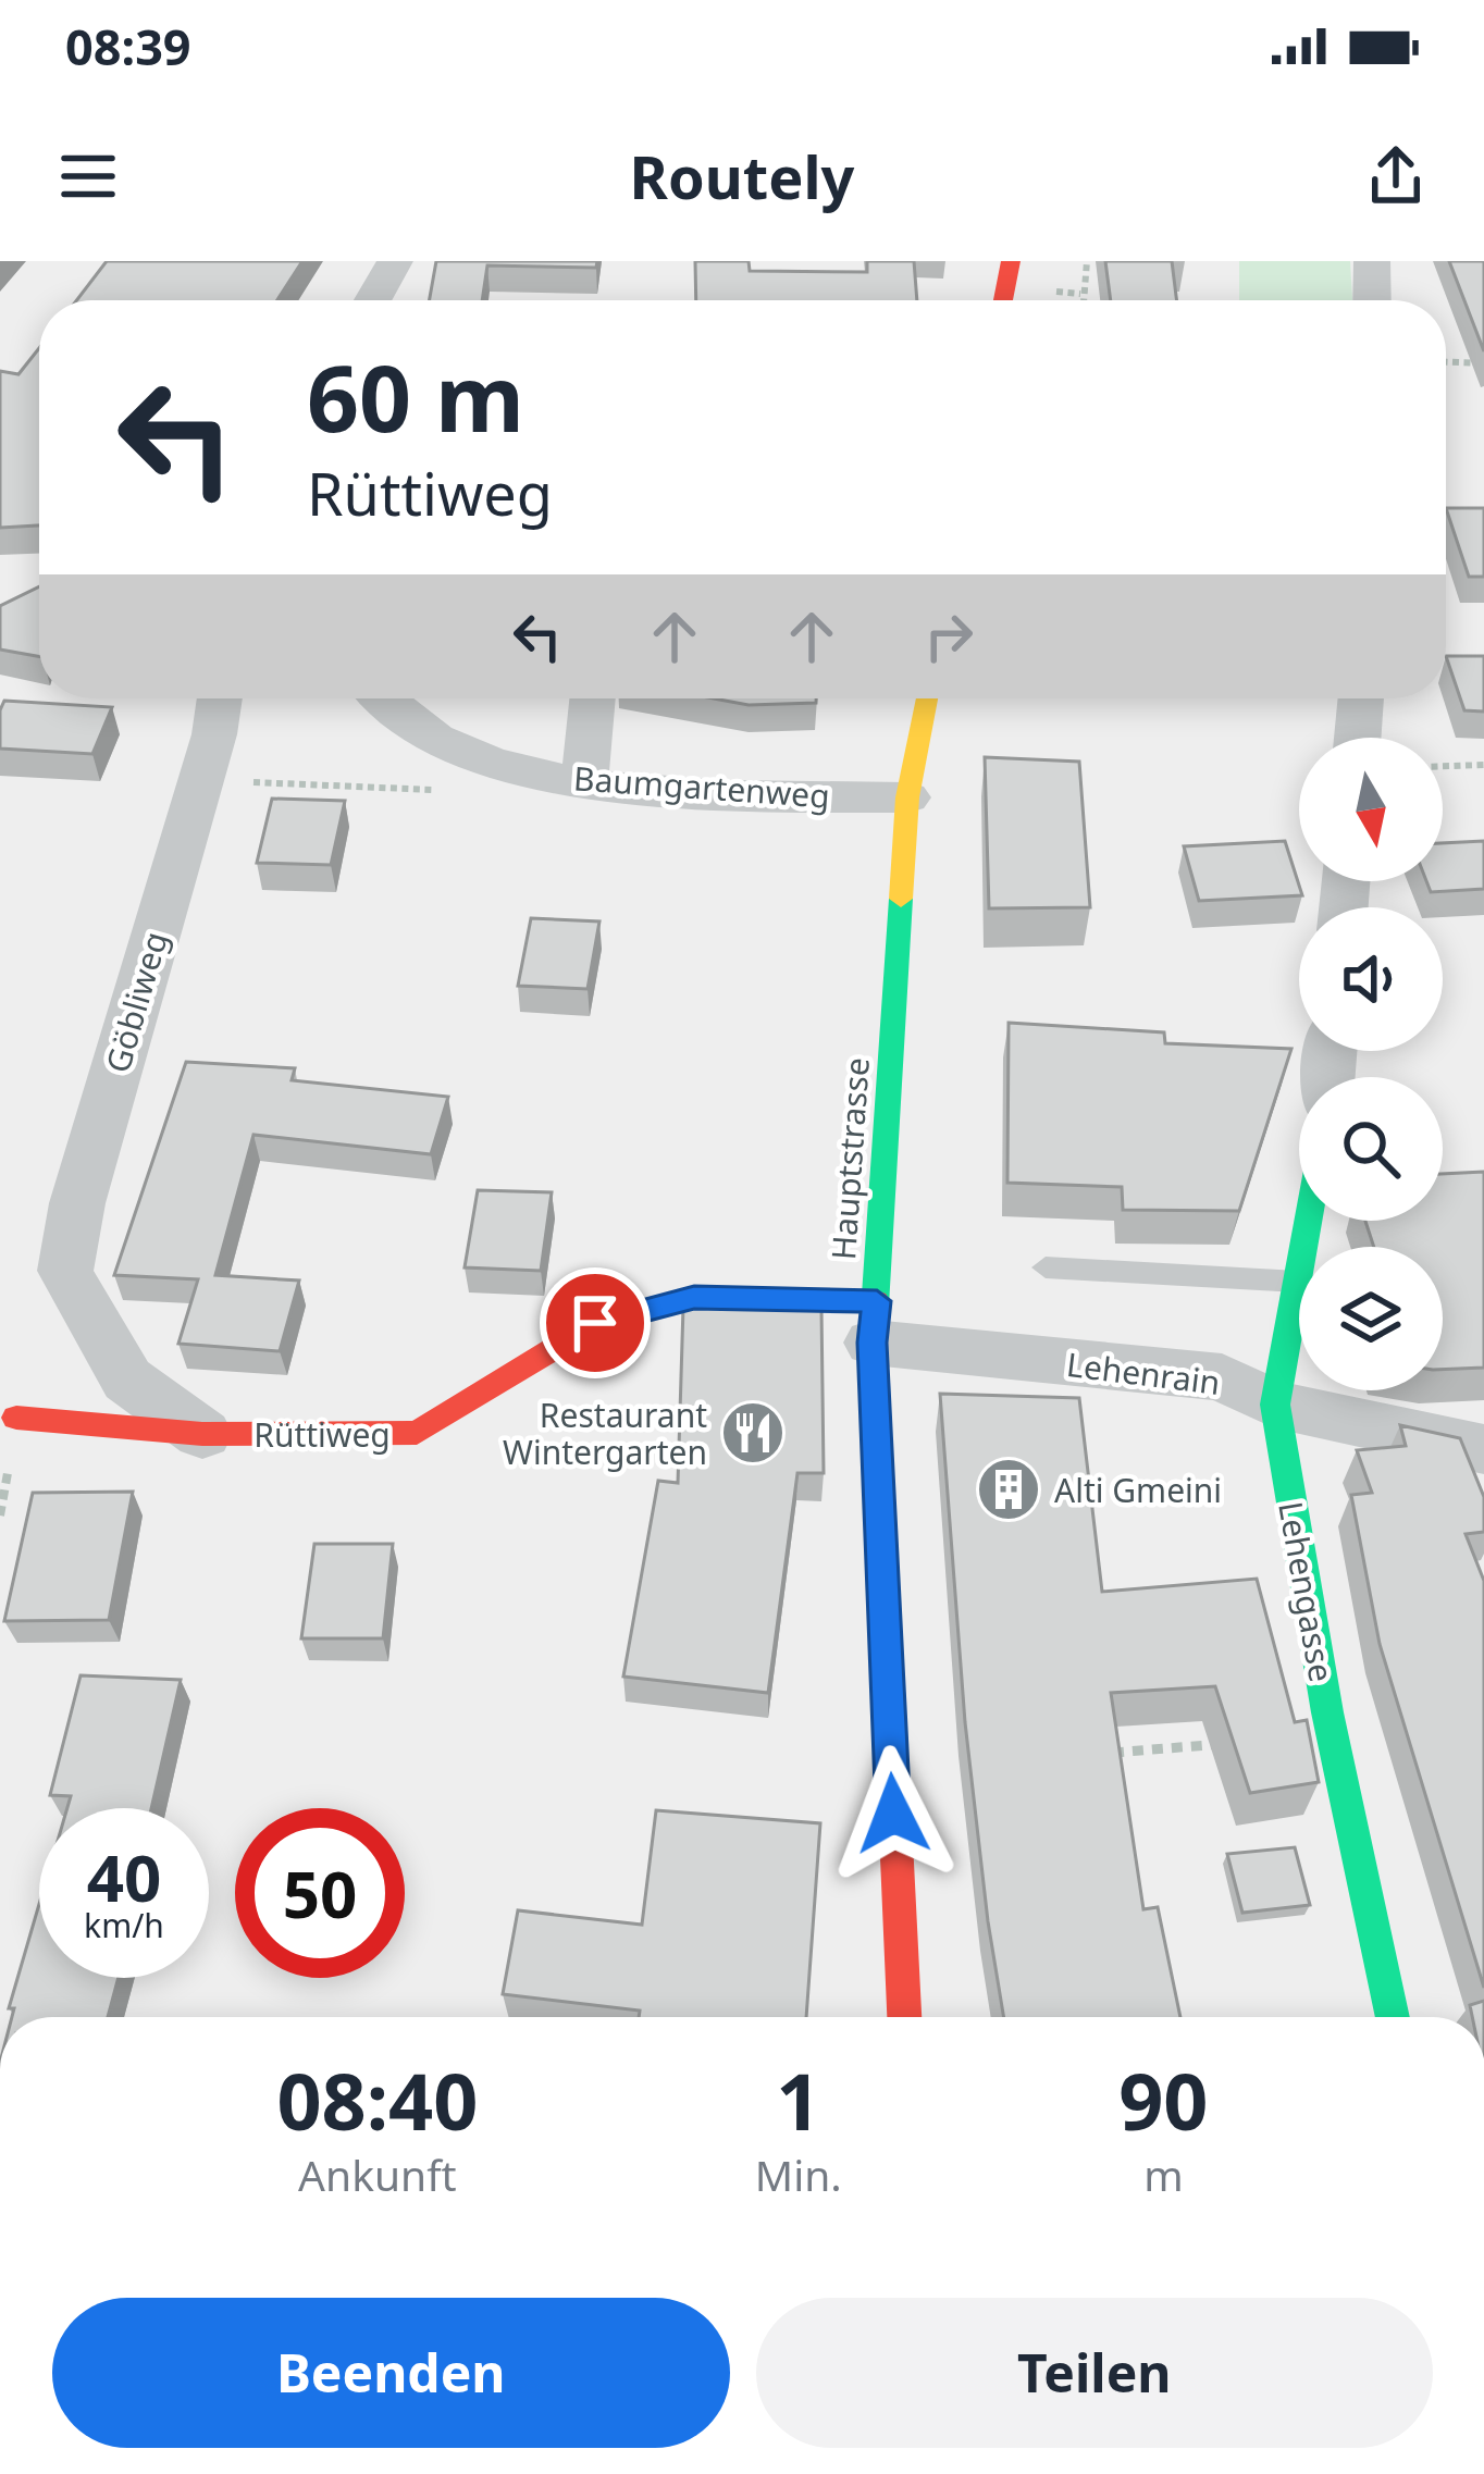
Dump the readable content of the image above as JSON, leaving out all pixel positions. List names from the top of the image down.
{
  "streets": {
    "main road": ["Hauptstrasse", "Rüttiweg", "Lehengasse"],
    "street": ["Baumgartenweg", "Göbliweg", "Lehenrain"]
  },
  "crossings": [
    ["Baumgartenweg", "Hauptstrasse"],
    ["Göbliweg", "Rüttiweg"],
    ["Hauptstrasse", "Lehenrain"],
    ["Hauptstrasse", "Rüttiweg"],
    ["Lehenrain", "Rüttiweg"],
    ["Lehenrain", "Lehengasse"]
  ],
  "places": {
    "restaurant": ["Restaurant Wintergarten"],
    "building": ["Alti Gmeini"]
  },
  "north": "bottom",
  "page": {
    "status": "08:39",
    "header": "Routely",
    "turn": ["60 m", "Rüttiweg"],
    "speed": "40 km/h",
    "limit": "50",
    "eta": [
      "08:40",
      "Ankunft",
      "1",
      "Min.",
      "90",
      "m"
    ],
    "buttons": ["Beenden", "Teilen"]
  }
}
